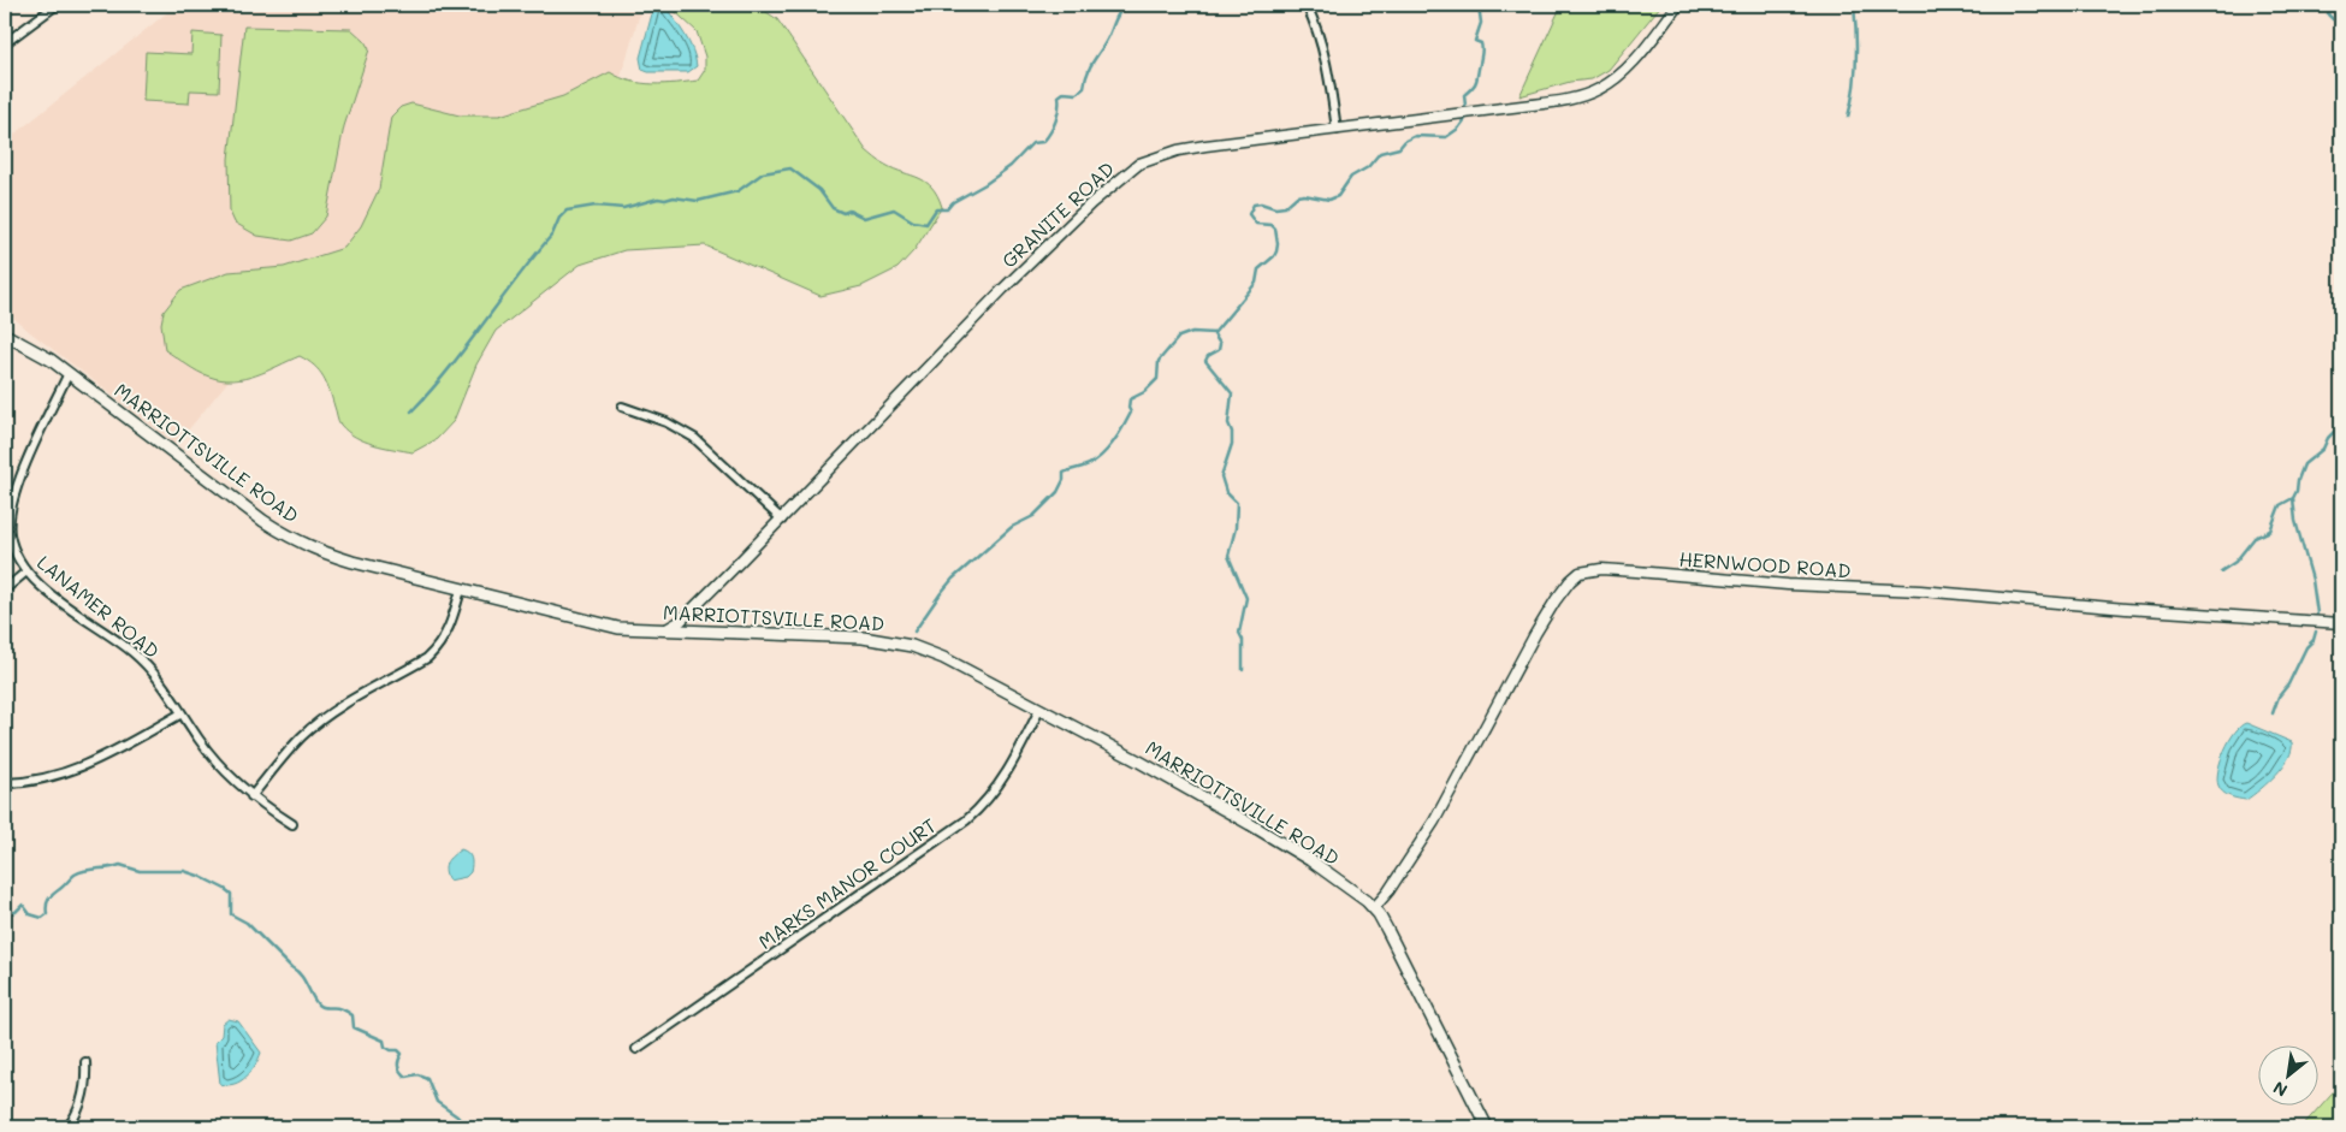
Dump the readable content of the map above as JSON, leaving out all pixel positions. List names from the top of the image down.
{
  "streets": {
    "main road": ["MARRIOTTSVILLE ROAD"],
    "street": [
      "GRANITE ROAD",
      "HERNWOOD ROAD",
      "LANAMER ROAD",
      "MARKS MANOR COURT"
    ]
  },
  "crossings": [
    ["GRANITE ROAD", "MARRIOTTSVILLE ROAD"],
    ["MARRIOTTSVILLE ROAD", "HERNWOOD ROAD"],
    ["MARRIOTTSVILLE ROAD", "LANAMER ROAD"],
    ["MARRIOTTSVILLE ROAD", "MARKS MANOR COURT"]
  ],
  "north": "bottom left"
}
